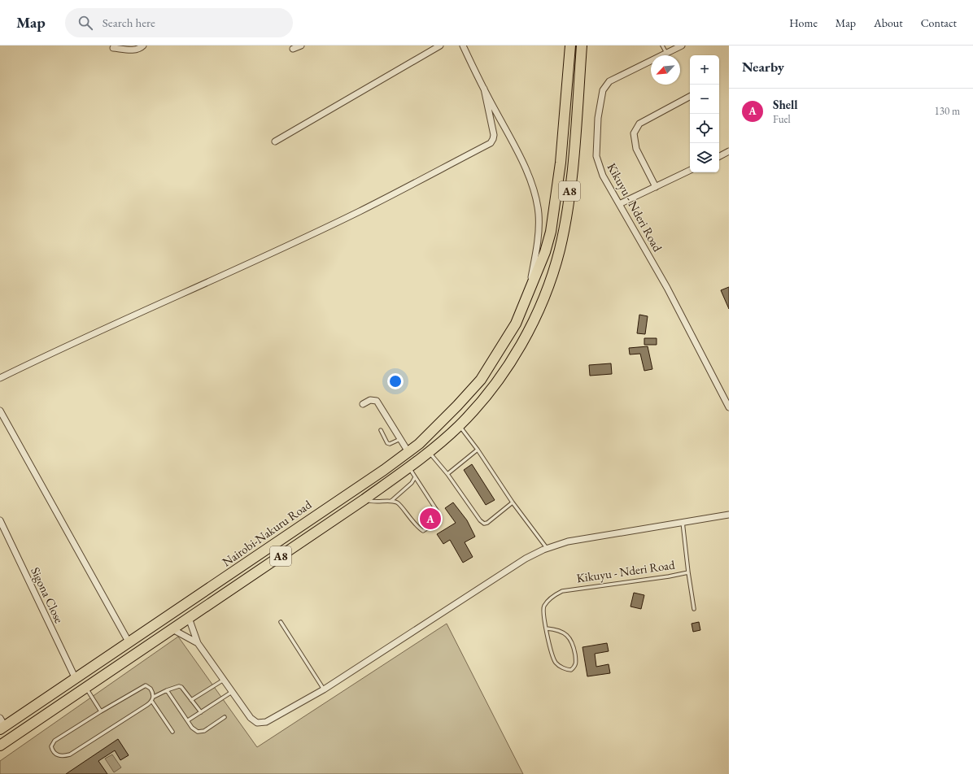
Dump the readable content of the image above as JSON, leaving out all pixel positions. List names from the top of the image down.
{
  "streets": {
    "highway": ["A8", "Nairobi-Nakuru Road"],
    "street": ["Kikuyu - Nderi Road", "Sigona Close"]
  },
  "crossings": [
    ["A8", "Nairobi-Nakuru Road"],
    ["Nairobi-Nakuru Road", "Sigona Close"]
  ],
  "north": "bottom left",
  "page": {
    "header": "Map",
    "search": "Search here",
    "nav": [
      "Home",
      "Map",
      "About",
      "Contact"
    ],
    "heading": "Nearby",
    "map_buttons": ["+", "−"],
    "list": [
      {
        "mark": "A",
        "name": "Shell",
        "note": "Fuel",
        "value": "130 m"
      }
    ],
    "pins": "A"
  }
}
